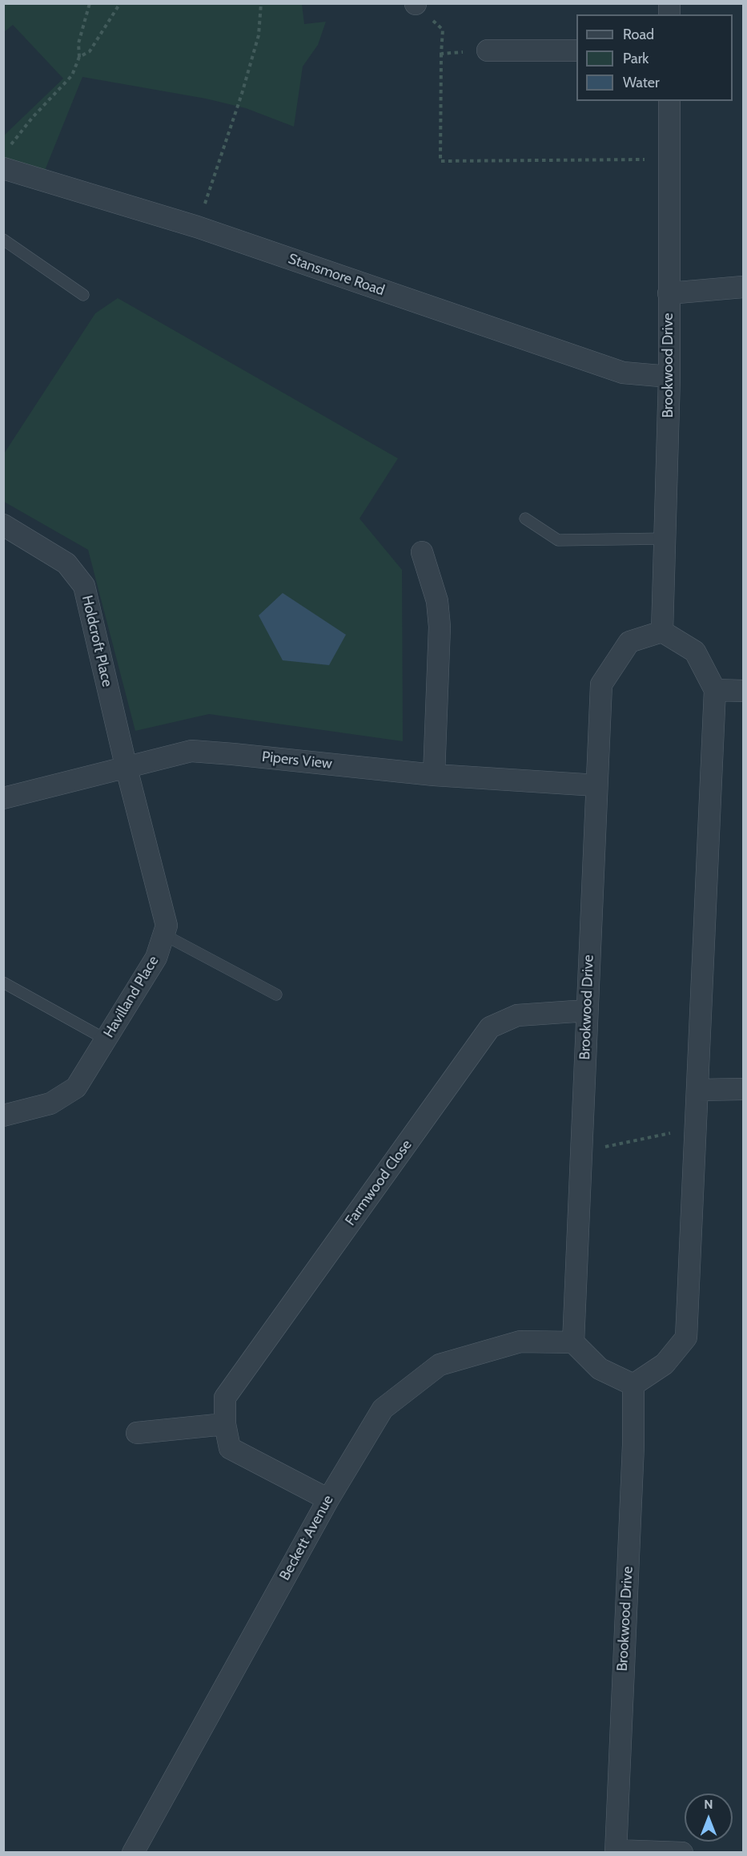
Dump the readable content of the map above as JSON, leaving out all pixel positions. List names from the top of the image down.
{
  "streets": {
    "street": [
      "Stansmore Road",
      "Brookwood Drive",
      "Holdcroft Place",
      "Pipers View",
      "Havilland Place",
      "Farmwood Close",
      "Beckett Avenue"
    ]
  },
  "crossings": [
    ["Stansmore Road", "Brookwood Drive"],
    ["Brookwood Drive", "Pipers View"],
    ["Brookwood Drive", "Farmwood Close"],
    ["Brookwood Drive", "Beckett Avenue"],
    ["Holdcroft Place", "Pipers View"],
    ["Holdcroft Place", "Havilland Place"],
    ["Pipers View", "Havilland Place"],
    ["Farmwood Close", "Beckett Avenue"]
  ],
  "legend": ["Road", "Park", "Water"],
  "north": "top"
}
